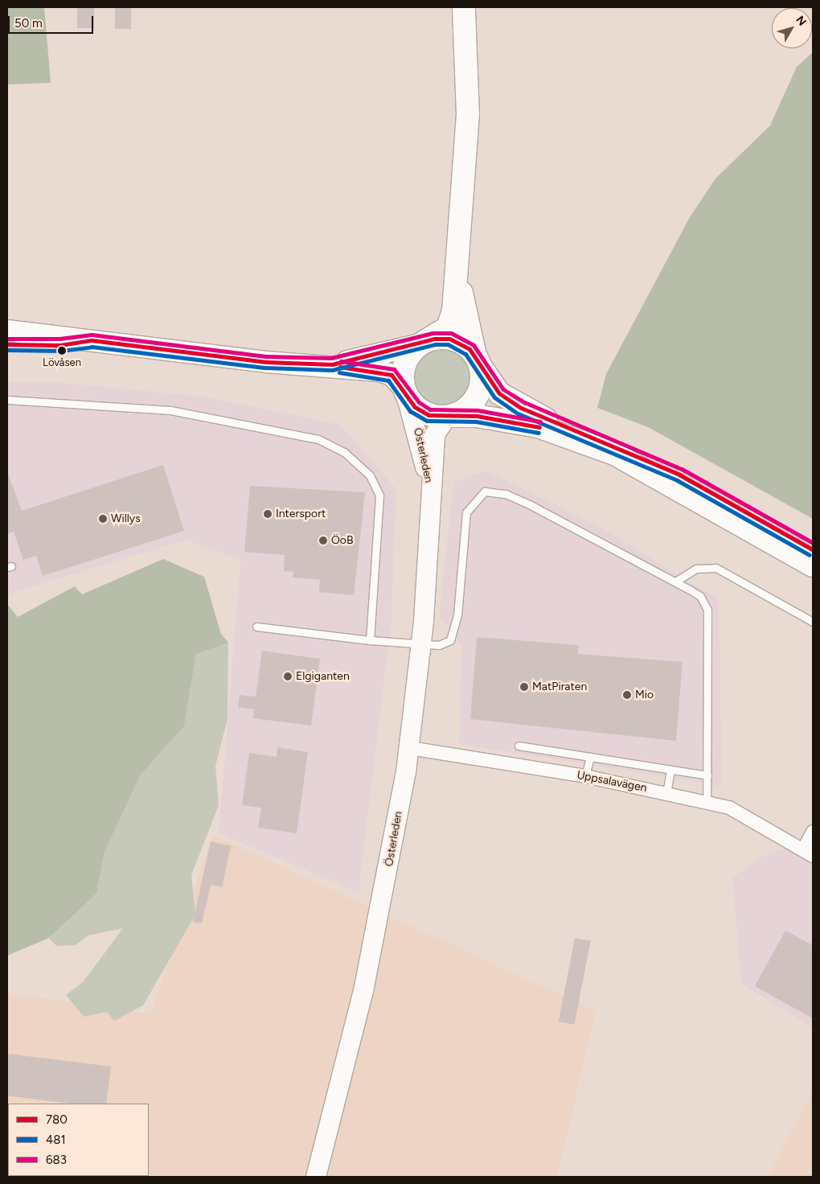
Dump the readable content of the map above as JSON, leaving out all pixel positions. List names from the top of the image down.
{
  "streets": {
    "street": ["Österleden", "Uppsalavägen"]
  },
  "crossings": [
    ["Österleden", "Uppsalavägen"]
  ],
  "places": [
    "Lövåsen",
    "Intersport",
    "Willys",
    "ÖoB",
    "Elgiganten",
    "MatPiraten",
    "Mio"
  ],
  "lines": ["transit line 683", "transit line 780", "transit line 481"],
  "legend": ["780", "481", "683"],
  "scale_bar": "50 m",
  "north": "top right"
}
